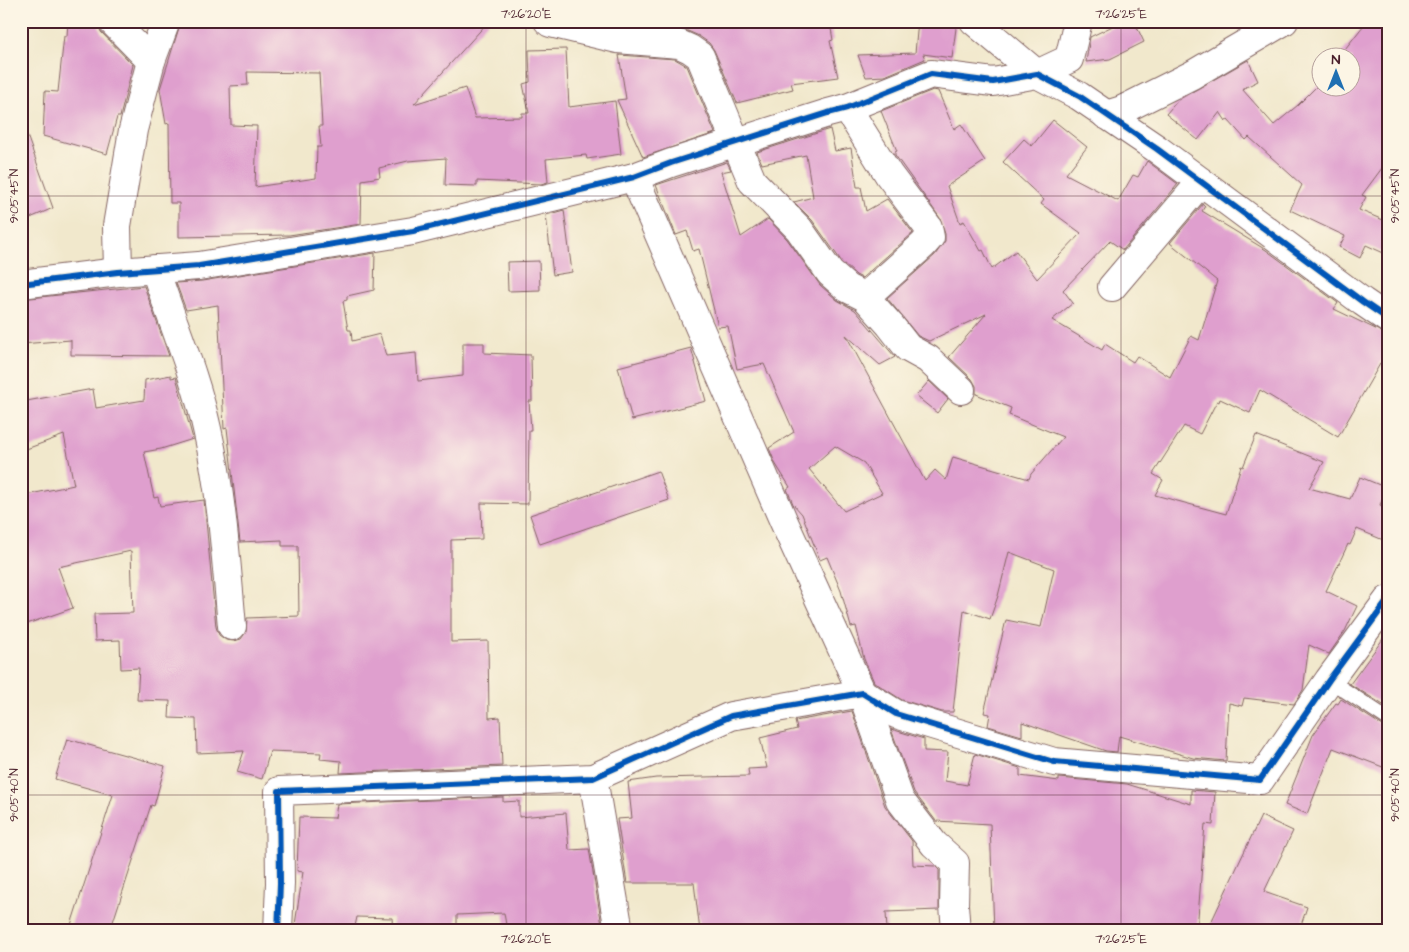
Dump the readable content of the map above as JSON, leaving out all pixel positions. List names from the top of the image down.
{
  "north": "top",
  "coordinates": [
    "7°26'20\"E",
    "7°26'25\"E",
    "9°05'45\"N",
    "9°05'40\"N"
  ]
}
